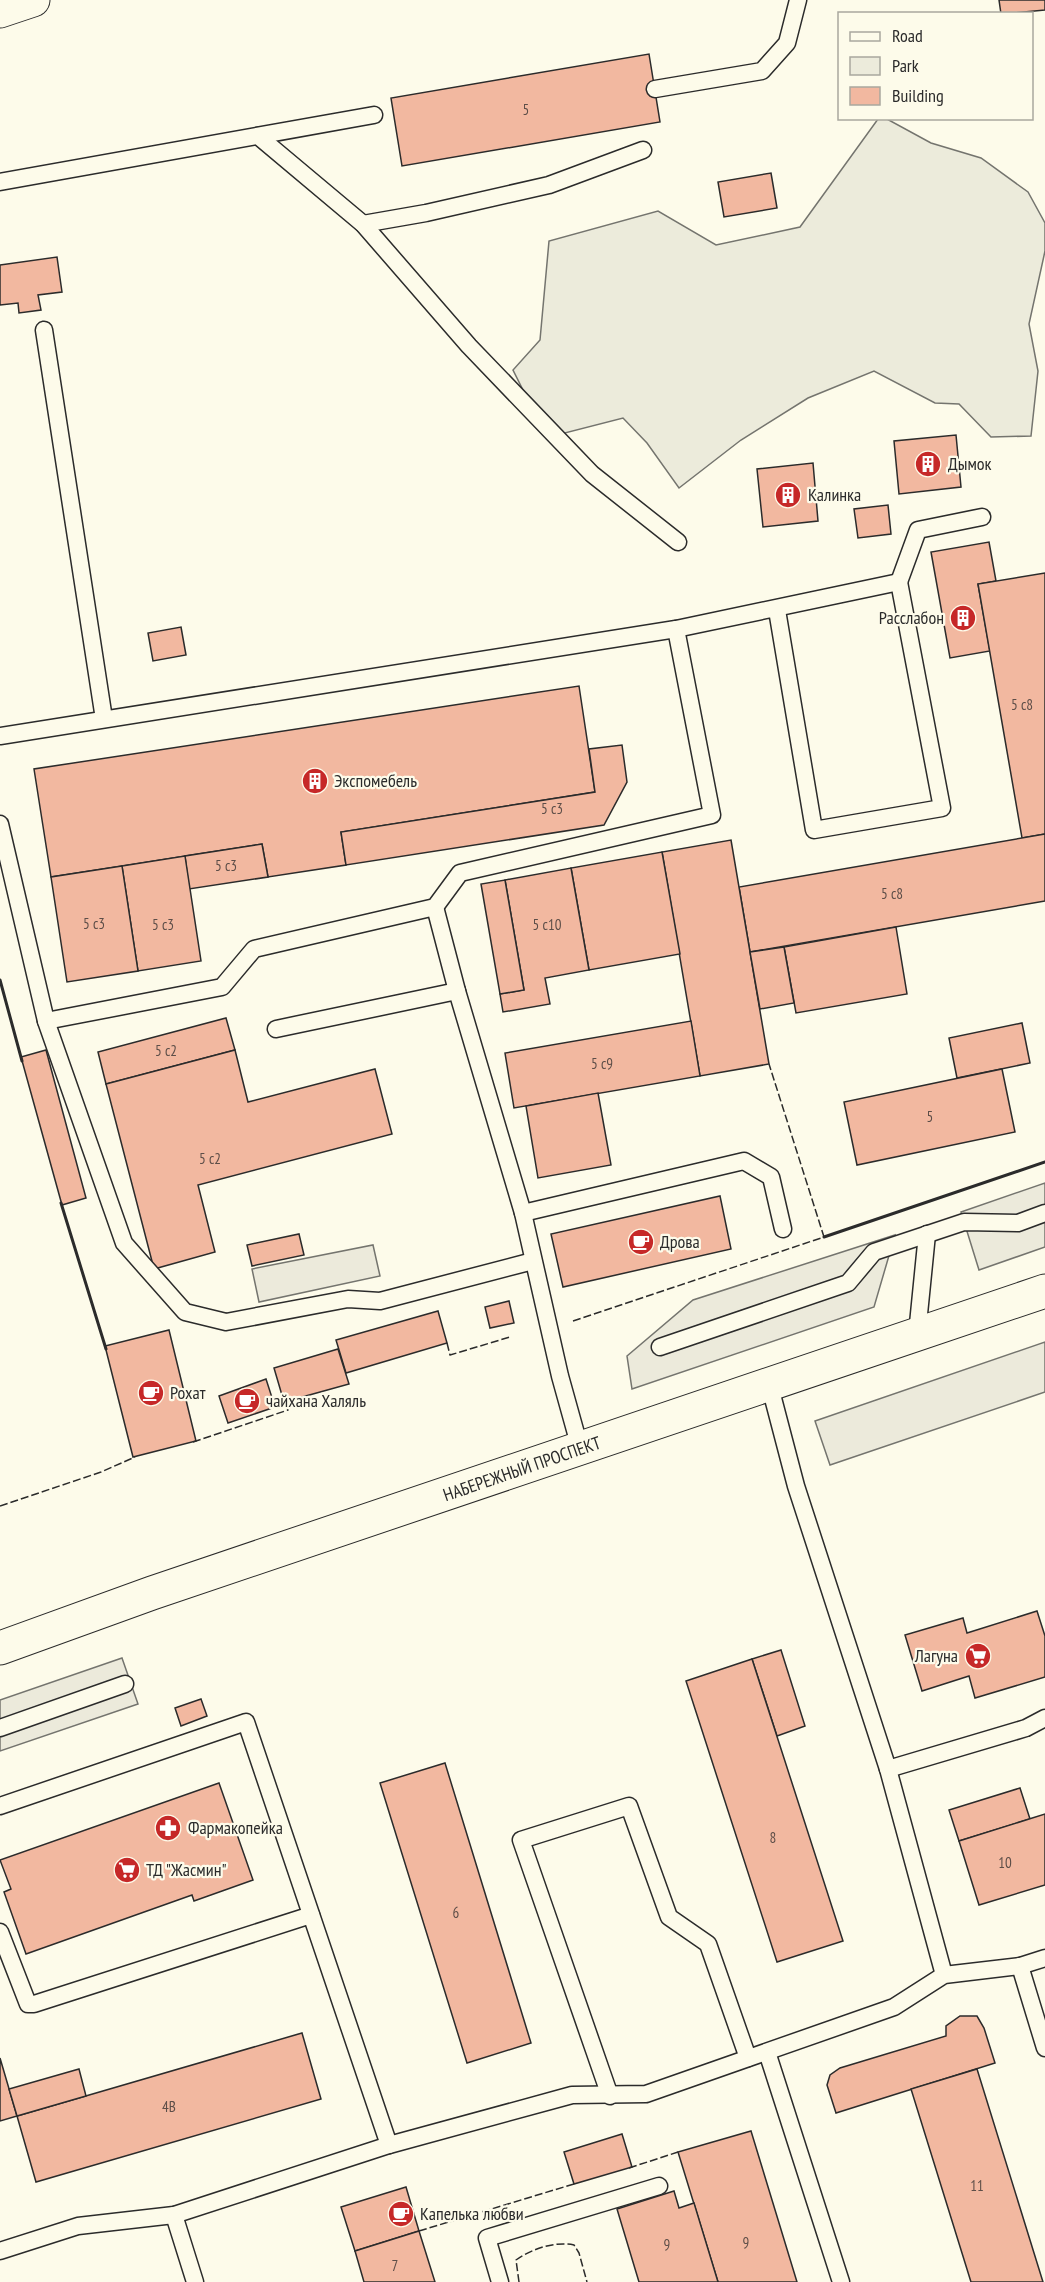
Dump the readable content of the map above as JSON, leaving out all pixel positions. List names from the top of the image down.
{
  "streets": {
    "main road": ["НАБЕРЕЖНЫЙ ПРОСПЕКТ"]
  },
  "places": {
    "building": [
      "Дымок",
      "Калинка",
      "Расслабон",
      "Экспомебель"
    ],
    "cafe": [
      "Дрова",
      "Рохат",
      "чайхана Халяль",
      "Капелька любви"
    ],
    "supermarket": ["Лагуна", "ТД \"Жасмин\""],
    "pharmacy": ["Фармакопейка"]
  },
  "house_numbers": [
    "5",
    "5 с8",
    "5 с3",
    "5 с3",
    "5 с8",
    "5 с3",
    "5 с3",
    "5 с10",
    "5 с2",
    "5 с9",
    "5",
    "5 с2",
    "8",
    "10",
    "6",
    "4В",
    "11",
    "9",
    "9",
    "7"
  ],
  "legend": ["Road", "Park", "Building"]
}
